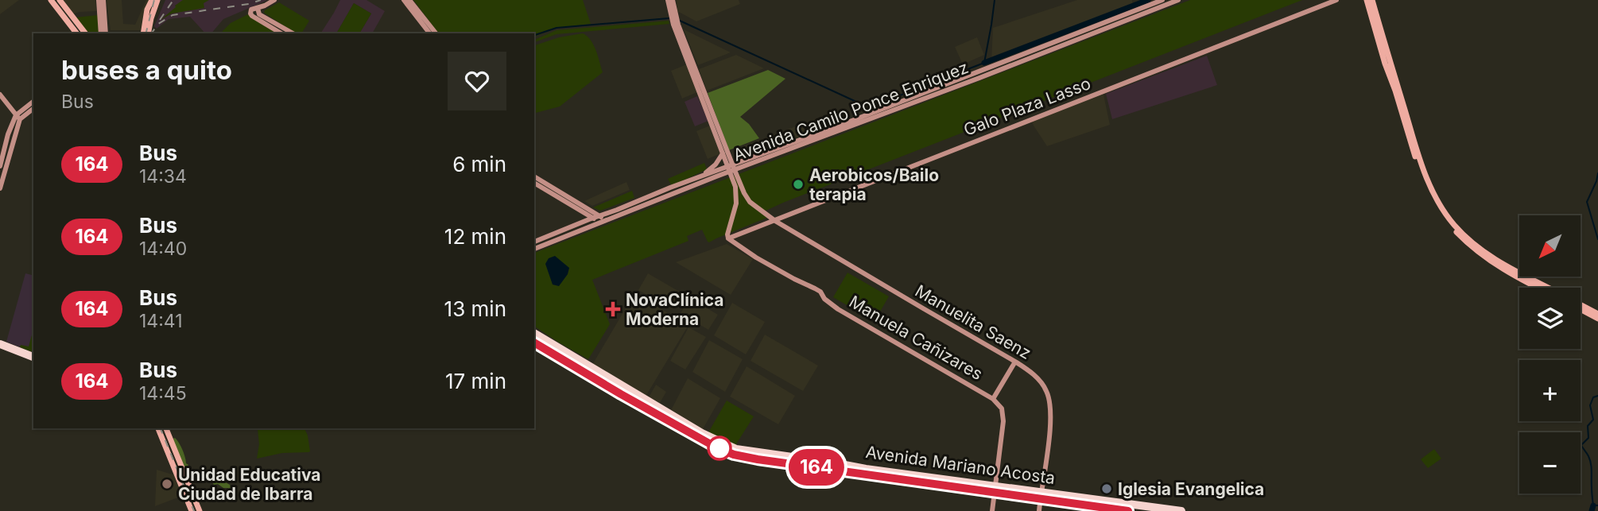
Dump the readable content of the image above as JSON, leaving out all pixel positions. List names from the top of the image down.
{
  "streets": {
    "highway": ["Avenida Mariano Acosta"],
    "street": [
      "Galo Plaza Lasso",
      "Avenida Camilo Ponce Enriquez",
      "Manuelita Saenz",
      "Manuela Cañizares"
    ]
  },
  "crossings": [
    ["Galo Plaza Lasso", "Manuelita Saenz"],
    ["Galo Plaza Lasso", "Manuela Cañizares"],
    ["Avenida Camilo Ponce Enriquez", "Manuelita Saenz"],
    ["Manuelita Saenz", "Avenida Mariano Acosta"],
    ["Manuela Cañizares", "Avenida Mariano Acosta"]
  ],
  "places": {
    "other": ["Aerobicos/Bailo terapia", "Unidad Educativa Ciudad de Ibarra", "Iglesia Evangelica"],
    "health": ["NovaClínica Moderna"]
  },
  "lines": ["bus line 164"],
  "north": "bottom left",
  "page": {
    "on_map": "164",
    "heading": ["buses a quito", "Bus"],
    "list": [
      {
        "mark": "164",
        "name": "Bus",
        "note": "14:34",
        "value": "6 min"
      },
      {
        "mark": "164",
        "name": "Bus",
        "note": "14:40",
        "value": "12 min"
      },
      {
        "mark": "164",
        "name": "Bus",
        "note": "14:41",
        "value": "13 min"
      },
      {
        "mark": "164",
        "name": "Bus",
        "note": "14:45",
        "value": "17 min"
      }
    ],
    "map_buttons": ["+", "−"]
  }
}
